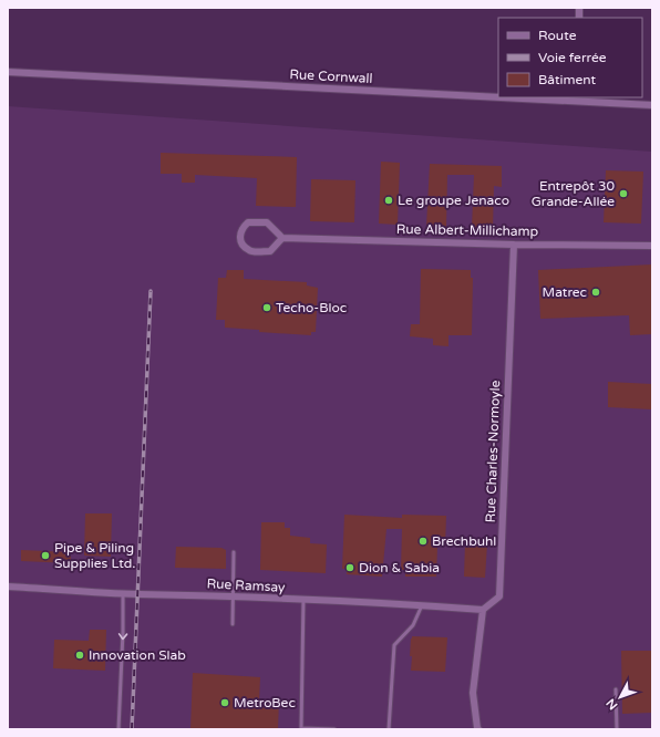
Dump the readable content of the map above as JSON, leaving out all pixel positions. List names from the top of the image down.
{
  "streets": {
    "street": [
      "Rue Cornwall",
      "Rue Albert-Millichamp",
      "Rue Charles-Normoyle",
      "Rue Ramsay"
    ]
  },
  "crossings": [
    ["Rue Albert-Millichamp", "Rue Charles-Normoyle"],
    ["Rue Charles-Normoyle", "Rue Ramsay"]
  ],
  "places": [
    "Entrepôt 30 Grande-Allée",
    "Le groupe Jenaco",
    "Matrec",
    "Techo-Bloc",
    "Brechbuhl",
    "Pipe & Piling Supplies Ltd.",
    "Dion & Sabia",
    "Innovation Slab",
    "MetroBec"
  ],
  "legend": ["Route", "Voie ferrée", "Bâtiment"],
  "north": "bottom left"
}
